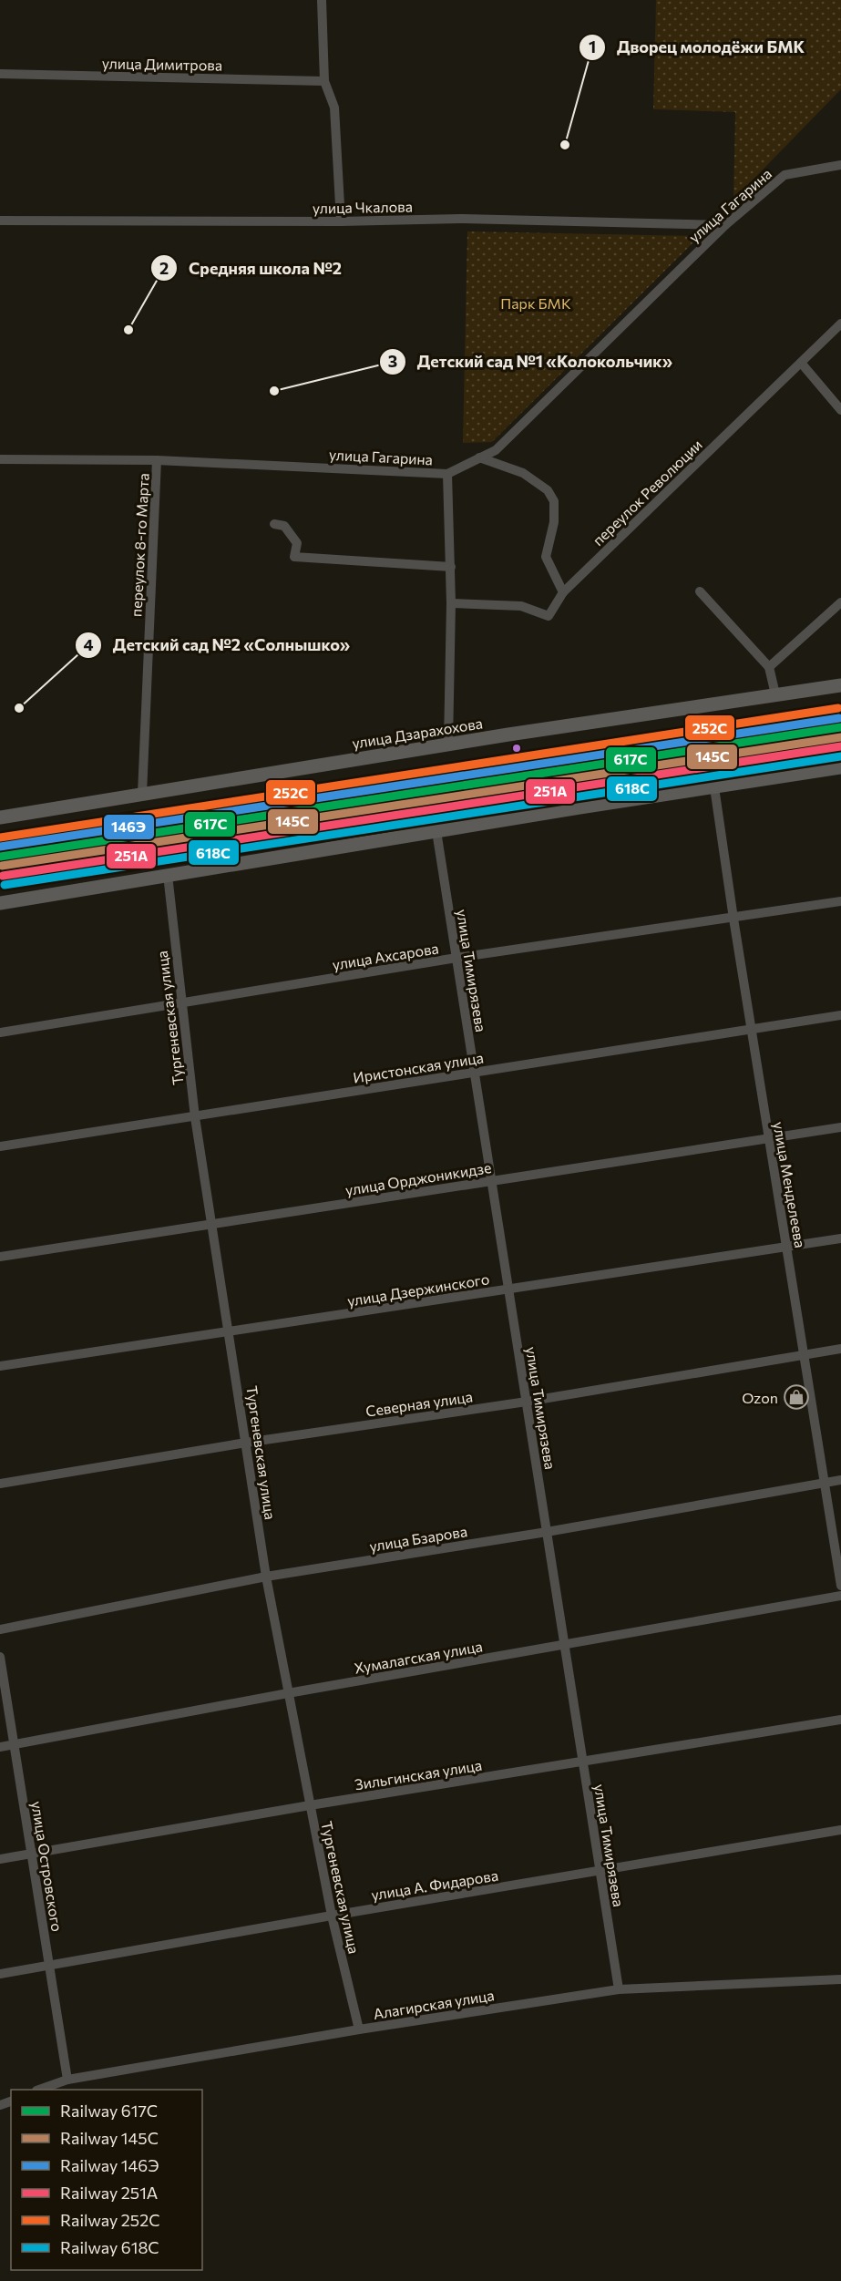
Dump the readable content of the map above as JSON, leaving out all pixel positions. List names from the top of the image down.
{
  "streets": {
    "street": [
      "улица Димитрова",
      "улица Гагарина",
      "улица Чкалова",
      "переулок Революции",
      "переулок 8-го Марта",
      "улица Дзарахохова",
      "улица Ахсарова",
      "улица Тимирязева",
      "Тургеневская улица",
      "Иристонская улица",
      "улица Орджоникидзе",
      "улица Менделеева",
      "улица Дзержинского",
      "Северная улица",
      "улица Бзарова",
      "Хумалагская улица",
      "Зильгинская улица",
      "улица Островского",
      "улица А. Фидарова",
      "Алагирская улица"
    ]
  },
  "crossings": [
    ["улица Гагарина", "улица Чкалова"],
    ["улица Гагарина", "переулок 8-го Марта"],
    ["переулок 8-го Марта", "улица Дзарахохова"],
    ["улица Ахсарова", "улица Тимирязева"],
    ["улица Ахсарова", "Тургеневская улица"],
    ["улица Ахсарова", "улица Менделеева"],
    ["улица Тимирязева", "Иристонская улица"],
    ["улица Тимирязева", "улица Орджоникидзе"],
    ["улица Тимирязева", "улица Дзержинского"],
    ["улица Тимирязева", "Северная улица"],
    ["улица Тимирязева", "улица Бзарова"],
    ["улица Тимирязева", "Хумалагская улица"],
    ["улица Тимирязева", "Зильгинская улица"],
    ["улица Тимирязева", "улица А. Фидарова"],
    ["улица Тимирязева", "Алагирская улица"],
    ["Тургеневская улица", "Иристонская улица"],
    ["Тургеневская улица", "улица Орджоникидзе"],
    ["Тургеневская улица", "улица Дзержинского"],
    ["Тургеневская улица", "Северная улица"],
    ["Тургеневская улица", "улица Бзарова"],
    ["Тургеневская улица", "Хумалагская улица"],
    ["Тургеневская улица", "Зильгинская улица"],
    ["Тургеневская улица", "улица А. Фидарова"],
    ["Тургеневская улица", "Алагирская улица"],
    ["Иристонская улица", "улица Менделеева"],
    ["улица Орджоникидзе", "улица Менделеева"],
    ["улица Менделеева", "улица Дзержинского"],
    ["улица Менделеева", "Северная улица"],
    ["улица Менделеева", "улица Бзарова"],
    ["Хумалагская улица", "улица Островского"],
    ["Зильгинская улица", "улица Островского"],
    ["улица Островского", "улица А. Фидарова"],
    ["улица Островского", "Алагирская улица"]
  ],
  "parks": ["Парк БМК"],
  "places": {
    "other": [
      "Дворец молодёжи БМК",
      "Средняя школа №2",
      "Детский сад №1 «Колокольчик»",
      "Детский сад №2 «Солнышко»"
    ],
    "shop": ["Ozon"]
  },
  "lines": [
    "rail line 252С",
    "rail line 146Э",
    "rail line 617C",
    "rail line 145С",
    "rail line 251А",
    "rail line 618С"
  ],
  "legend": [
    "Railway 617C",
    "Railway 145С",
    "Railway 146Э",
    "Railway 251А",
    "Railway 252С",
    "Railway 618С"
  ]
}
